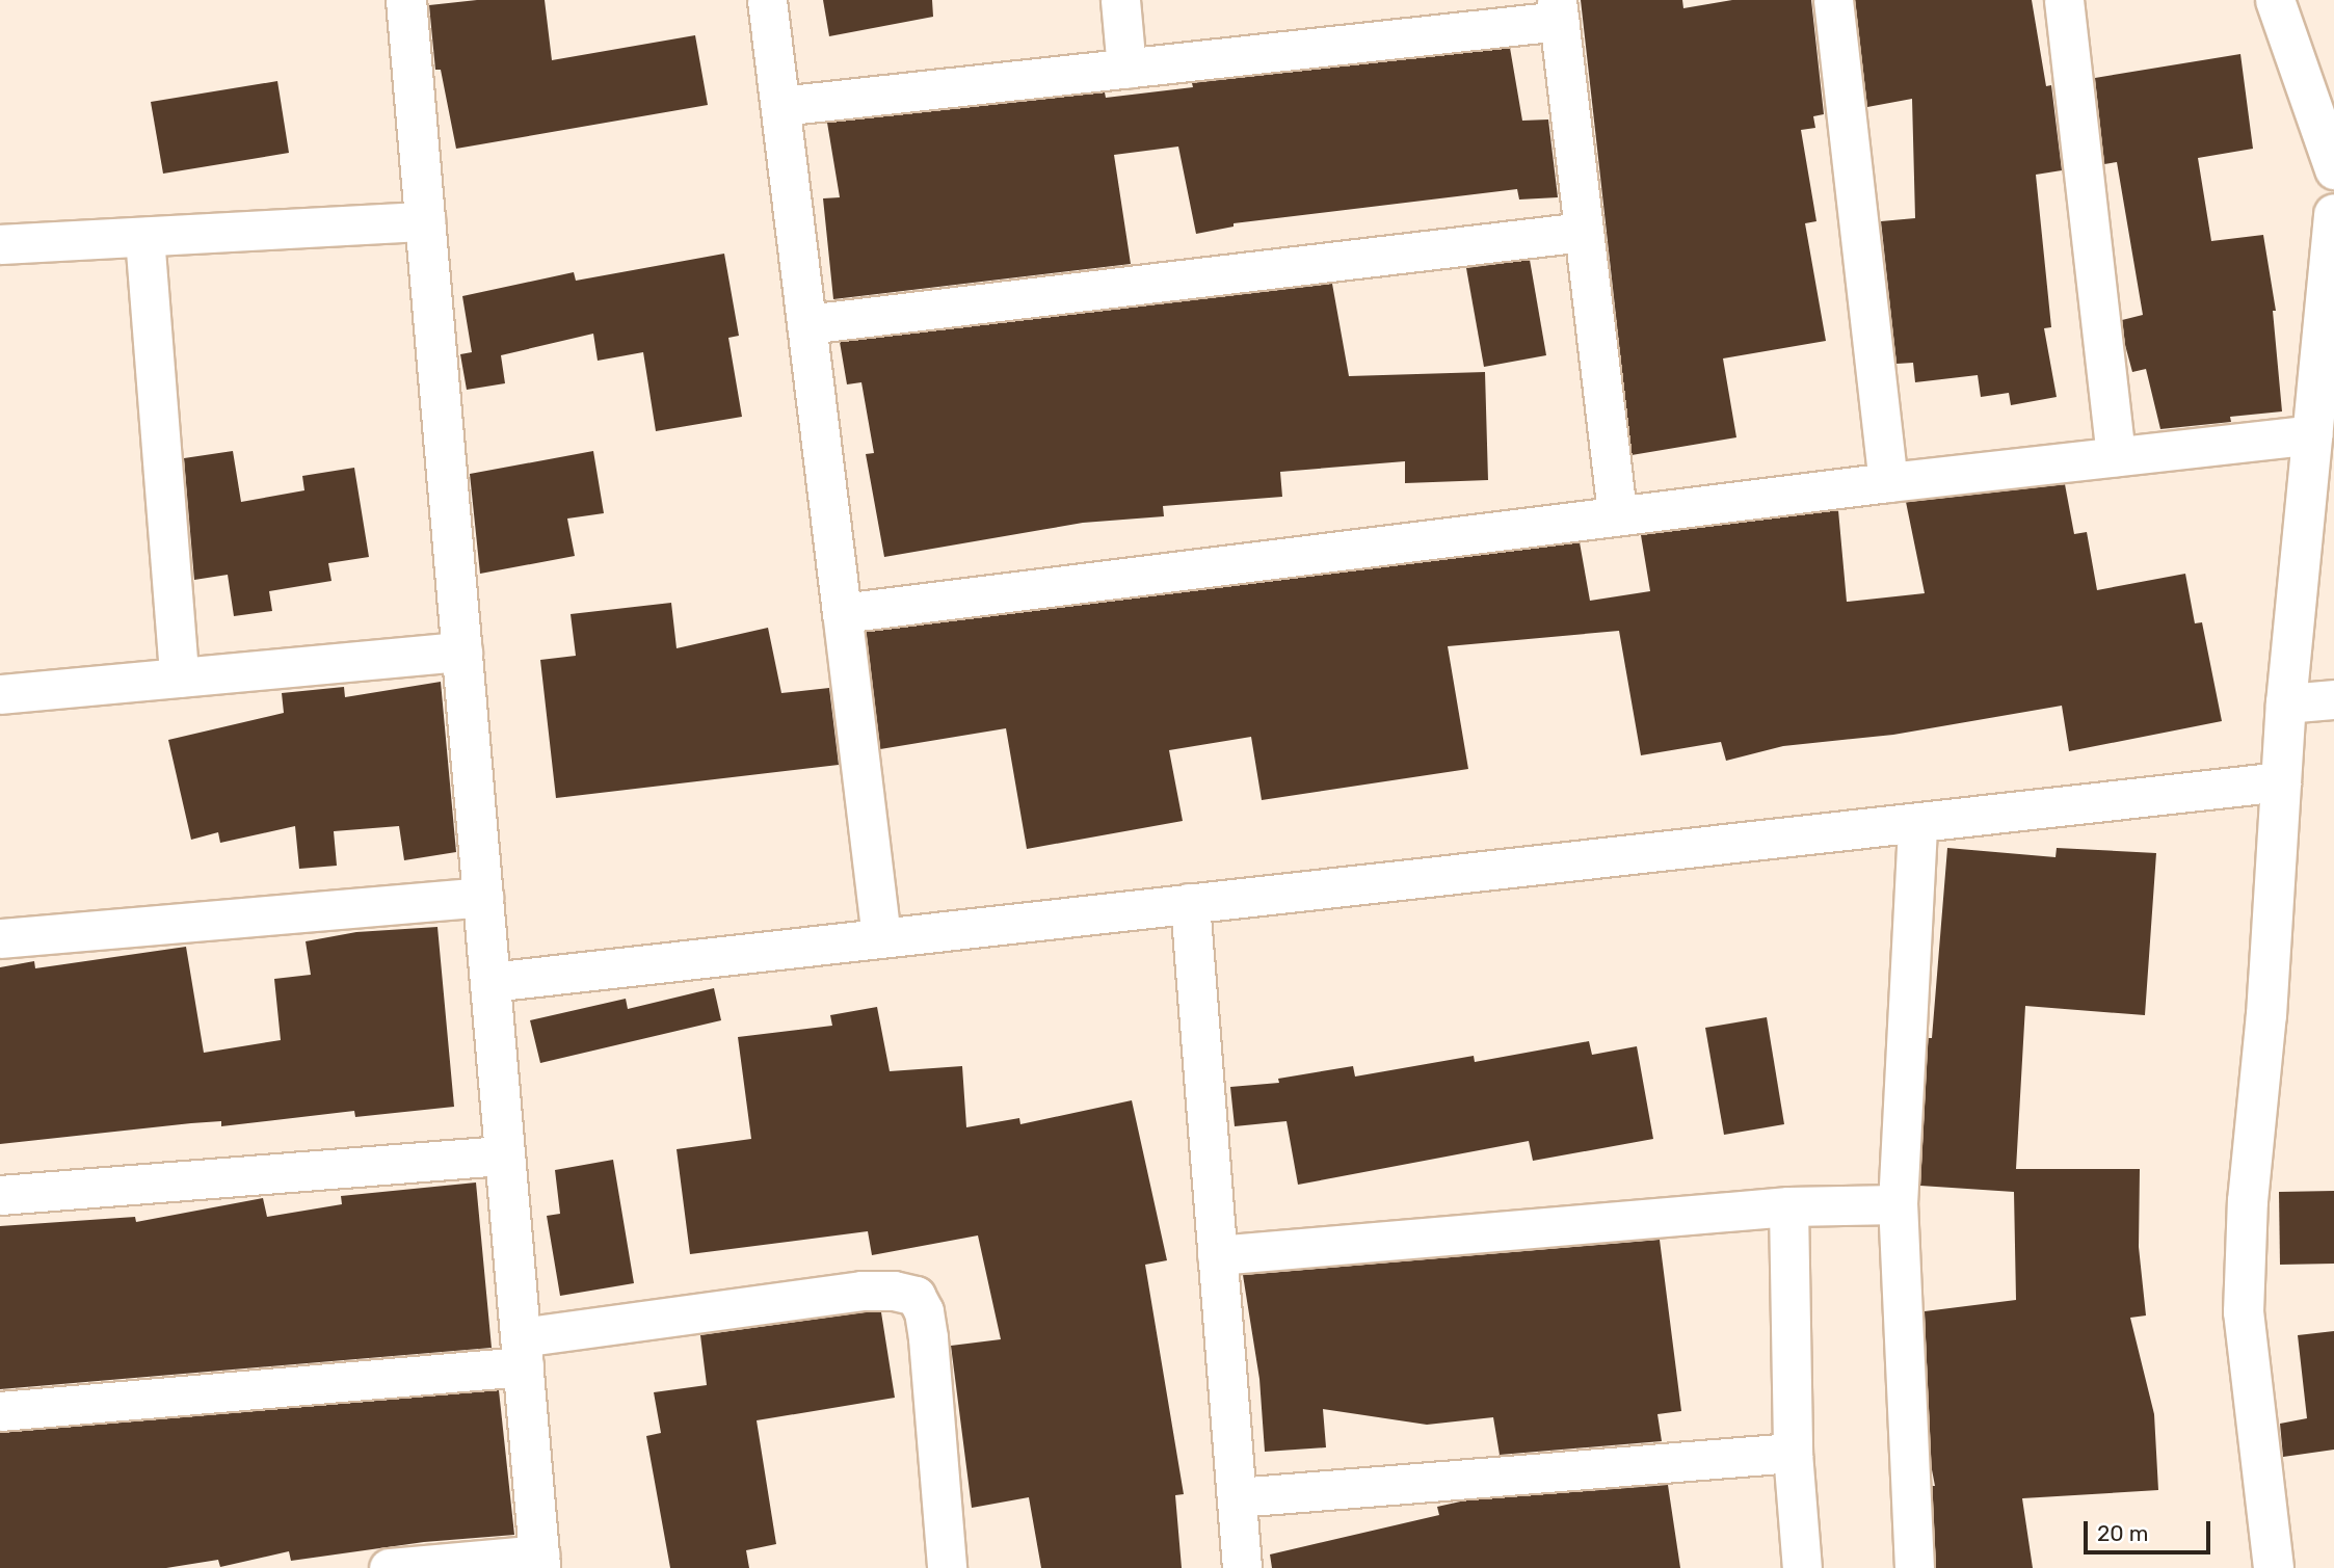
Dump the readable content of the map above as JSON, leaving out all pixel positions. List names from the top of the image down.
{
  "scale_bar": "20 m"
}
